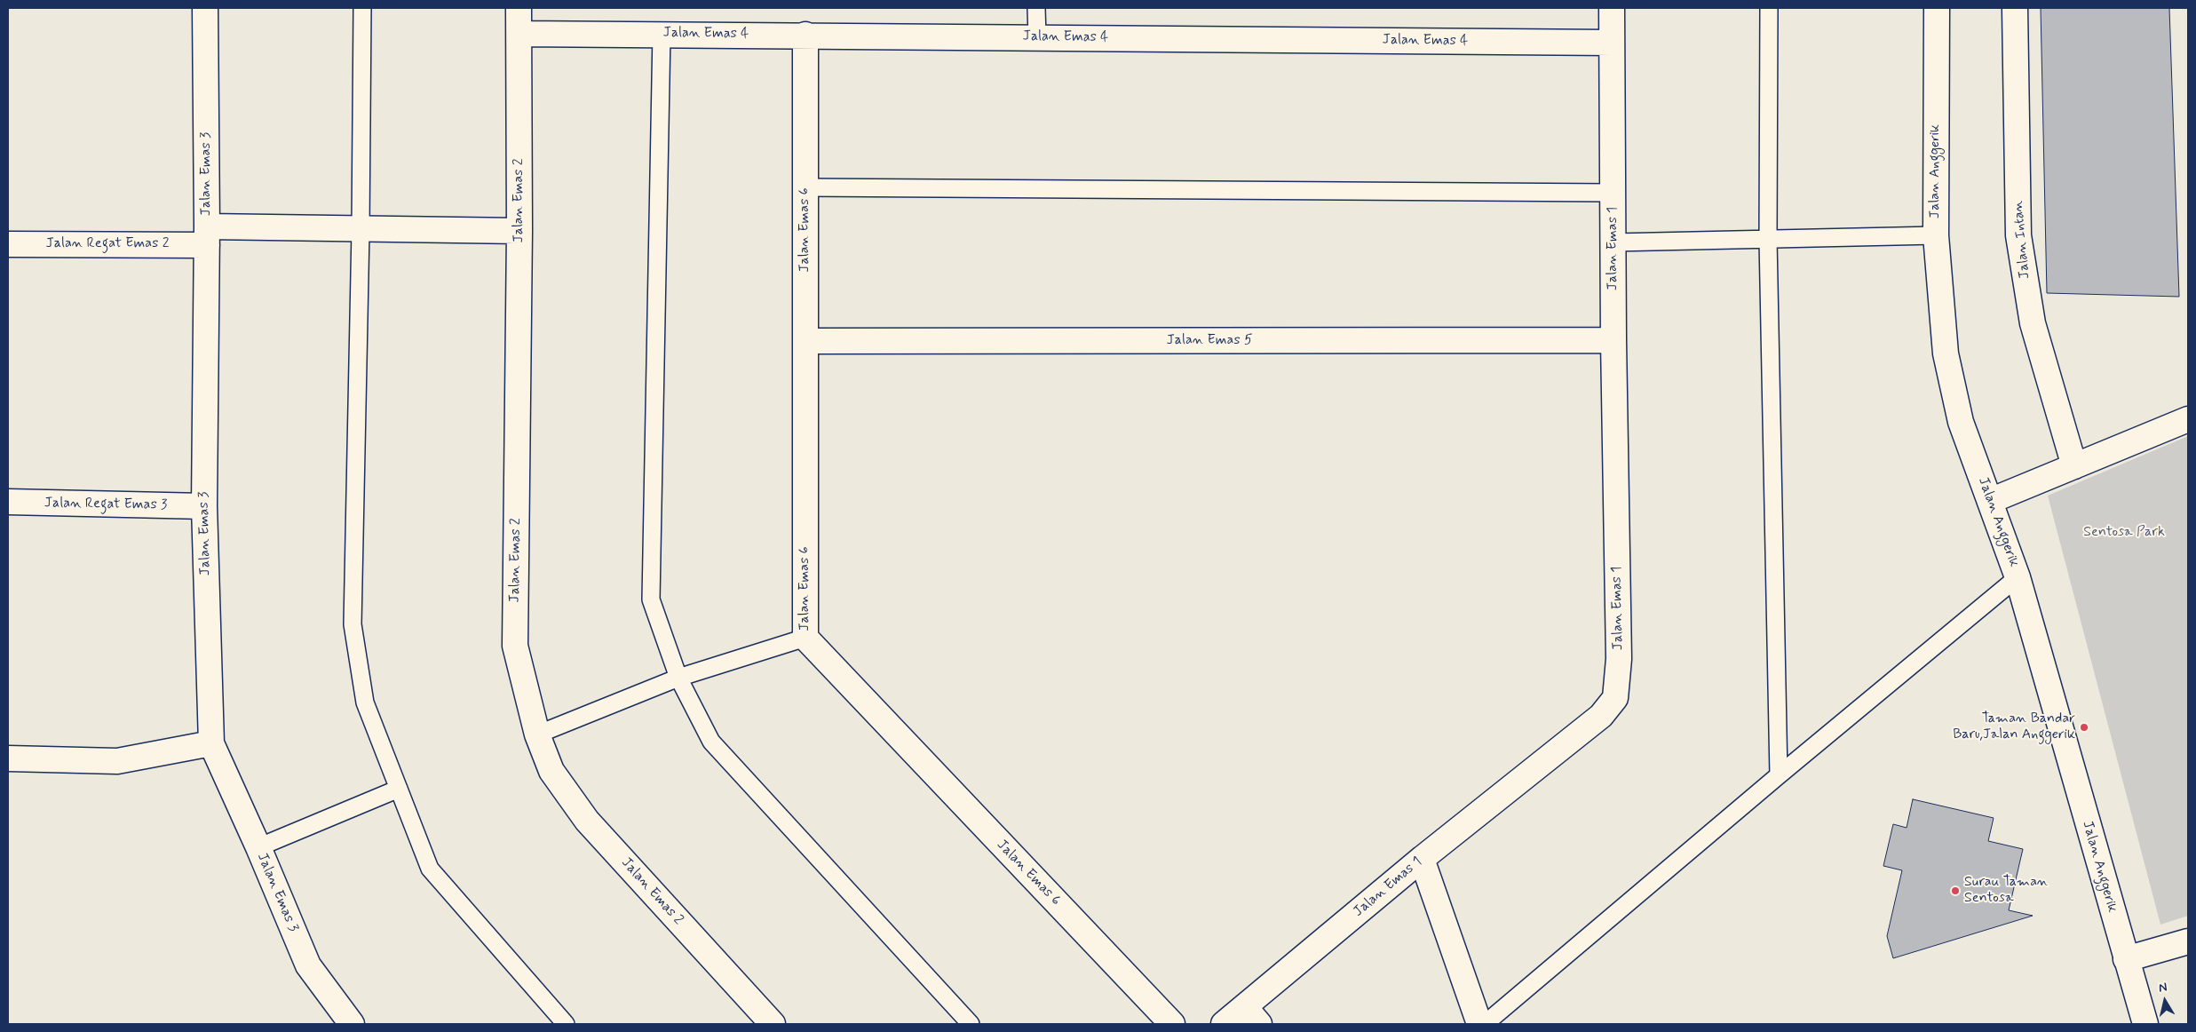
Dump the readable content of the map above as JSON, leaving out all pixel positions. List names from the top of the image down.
{
  "streets": {
    "street": [
      "Jalan Emas 4",
      "Jalan Anggerik",
      "Jalan Emas 3",
      "Jalan Emas 2",
      "Jalan Emas 6",
      "Jalan Intan",
      "Jalan Regat Emas 2",
      "Jalan Emas 1",
      "Jalan Emas 5",
      "Jalan Regat Emas 3"
    ]
  },
  "crossings": [
    ["Jalan Emas 4", "Jalan Emas 2"],
    ["Jalan Emas 4", "Jalan Emas 6"],
    ["Jalan Emas 4", "Jalan Emas 1"],
    ["Jalan Emas 3", "Jalan Regat Emas 2"],
    ["Jalan Emas 3", "Jalan Regat Emas 3"],
    ["Jalan Emas 2", "Jalan Regat Emas 2"],
    ["Jalan Emas 6", "Jalan Emas 5"],
    ["Jalan Emas 1", "Jalan Emas 5"]
  ],
  "parks": ["Sentosa Park"],
  "places": ["Taman Bandar Baru,Jalan Anggerik", "Surau Taman Sentosa"],
  "north": "top"
}
